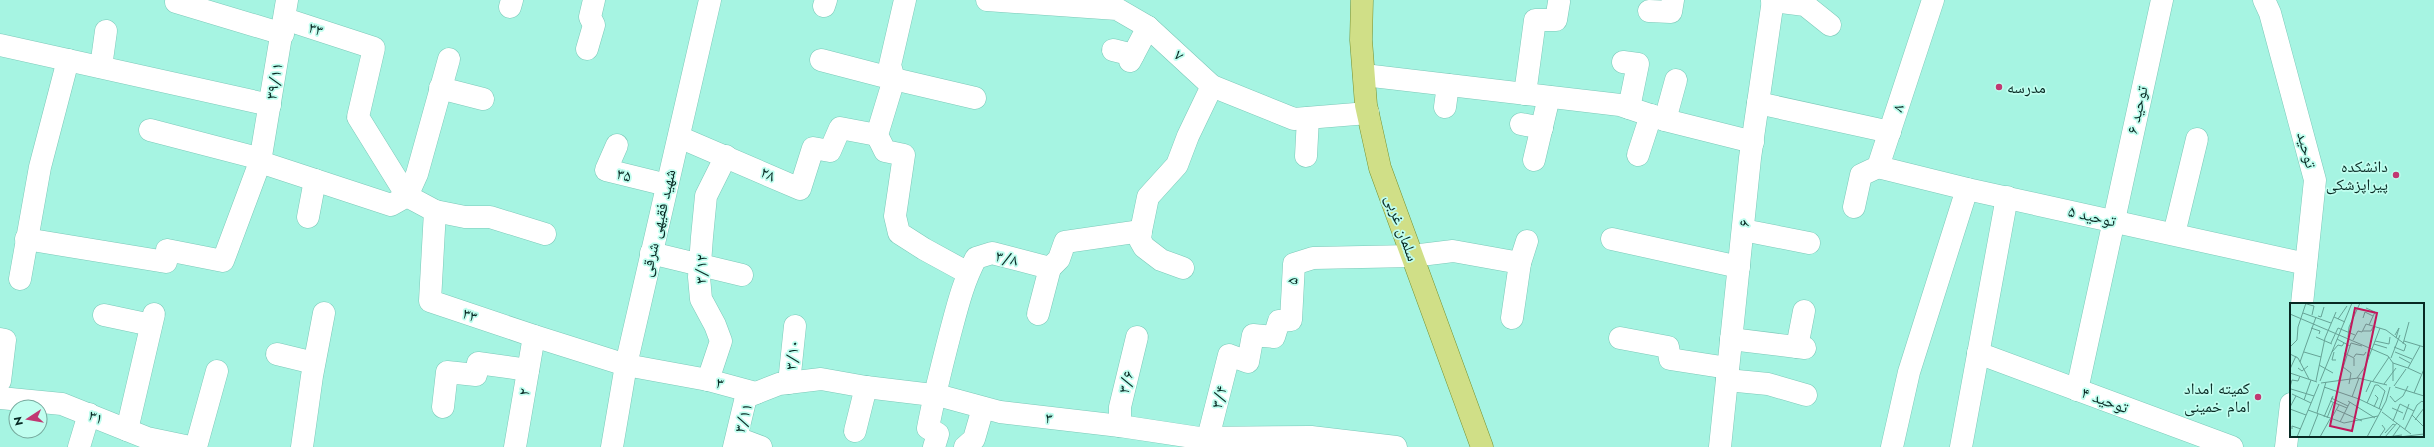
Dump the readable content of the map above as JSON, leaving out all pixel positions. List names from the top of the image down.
{
  "streets": {
    "main road": ["سلمان غربی"],
    "street": [
      "۳۳",
      "۷",
      "۳۹/۱۱",
      "۸",
      "توحید ۶",
      "توحید",
      "۲۸",
      "۳۵",
      "توحید ۵",
      "شهید فقیهی شرقی",
      "۶",
      "۳/۸",
      "۳/۱۲",
      "۵",
      "۳/۱۰",
      "۳/۶",
      "۳",
      "۲",
      "۳/۴",
      "توحید ۴",
      "۳۱",
      "۳/۱۱"
    ]
  },
  "crossings": [
    ["۳۳", "۳۹/۱۱"],
    ["۳۳", "شهید فقیهی شرقی"],
    ["۳۳", "۳"],
    ["۳۳", "۲"],
    ["۷", "سلمان غربی"],
    ["۸", "توحید ۵"],
    ["توحید ۶", "توحید ۵"],
    ["توحید ۶", "توحید ۴"],
    ["توحید", "توحید ۵"],
    ["۲۸", "شهید فقیهی شرقی"],
    ["۲۸", "۳/۱۲"],
    ["۳۵", "شهید فقیهی شرقی"],
    ["شهید فقیهی شرقی", "۳"],
    ["سلمان غربی", "۵"],
    ["۳/۸", "۳"],
    ["۳/۱۲", "۳"],
    ["۵", "۳/۴"],
    ["۳/۱۰", "۳"],
    ["۳/۶", "۳"],
    ["۳", "۳/۴"],
    ["۳", "۳/۱۱"]
  ],
  "places": ["مدرسه", "دانشکده پیراپزشکی", "کمیته امداد امام خمینی"],
  "north": "left"
}
